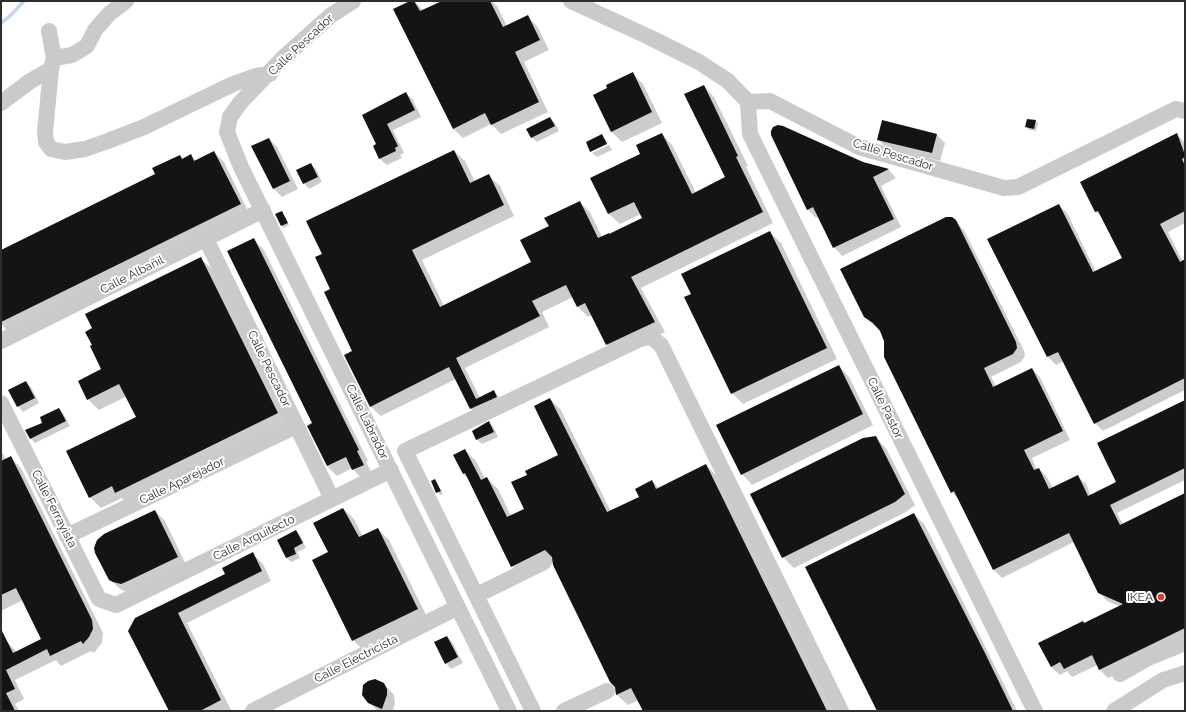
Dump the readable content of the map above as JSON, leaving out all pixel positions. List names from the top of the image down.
{
  "streets": {
    "street": [
      "Calle Pescador",
      "Calle Albañil",
      "Calle Pastor",
      "Calle Labrador",
      "Calle Aparejador",
      "Calle Ferrayista",
      "Calle Arquitecto",
      "Calle Electricista"
    ]
  },
  "crossings": [
    ["Calle Pescador", "Calle Albañil"],
    ["Calle Pescador", "Calle Pastor"],
    ["Calle Pescador", "Calle Labrador"],
    ["Calle Pescador", "Calle Aparejador"],
    ["Calle Pescador", "Calle Arquitecto"],
    ["Calle Albañil", "Calle Labrador"],
    ["Calle Labrador", "Calle Arquitecto"],
    ["Calle Labrador", "Calle Electricista"],
    ["Calle Aparejador", "Calle Ferrayista"],
    ["Calle Ferrayista", "Calle Arquitecto"]
  ],
  "places": ["IKEA"]
}
